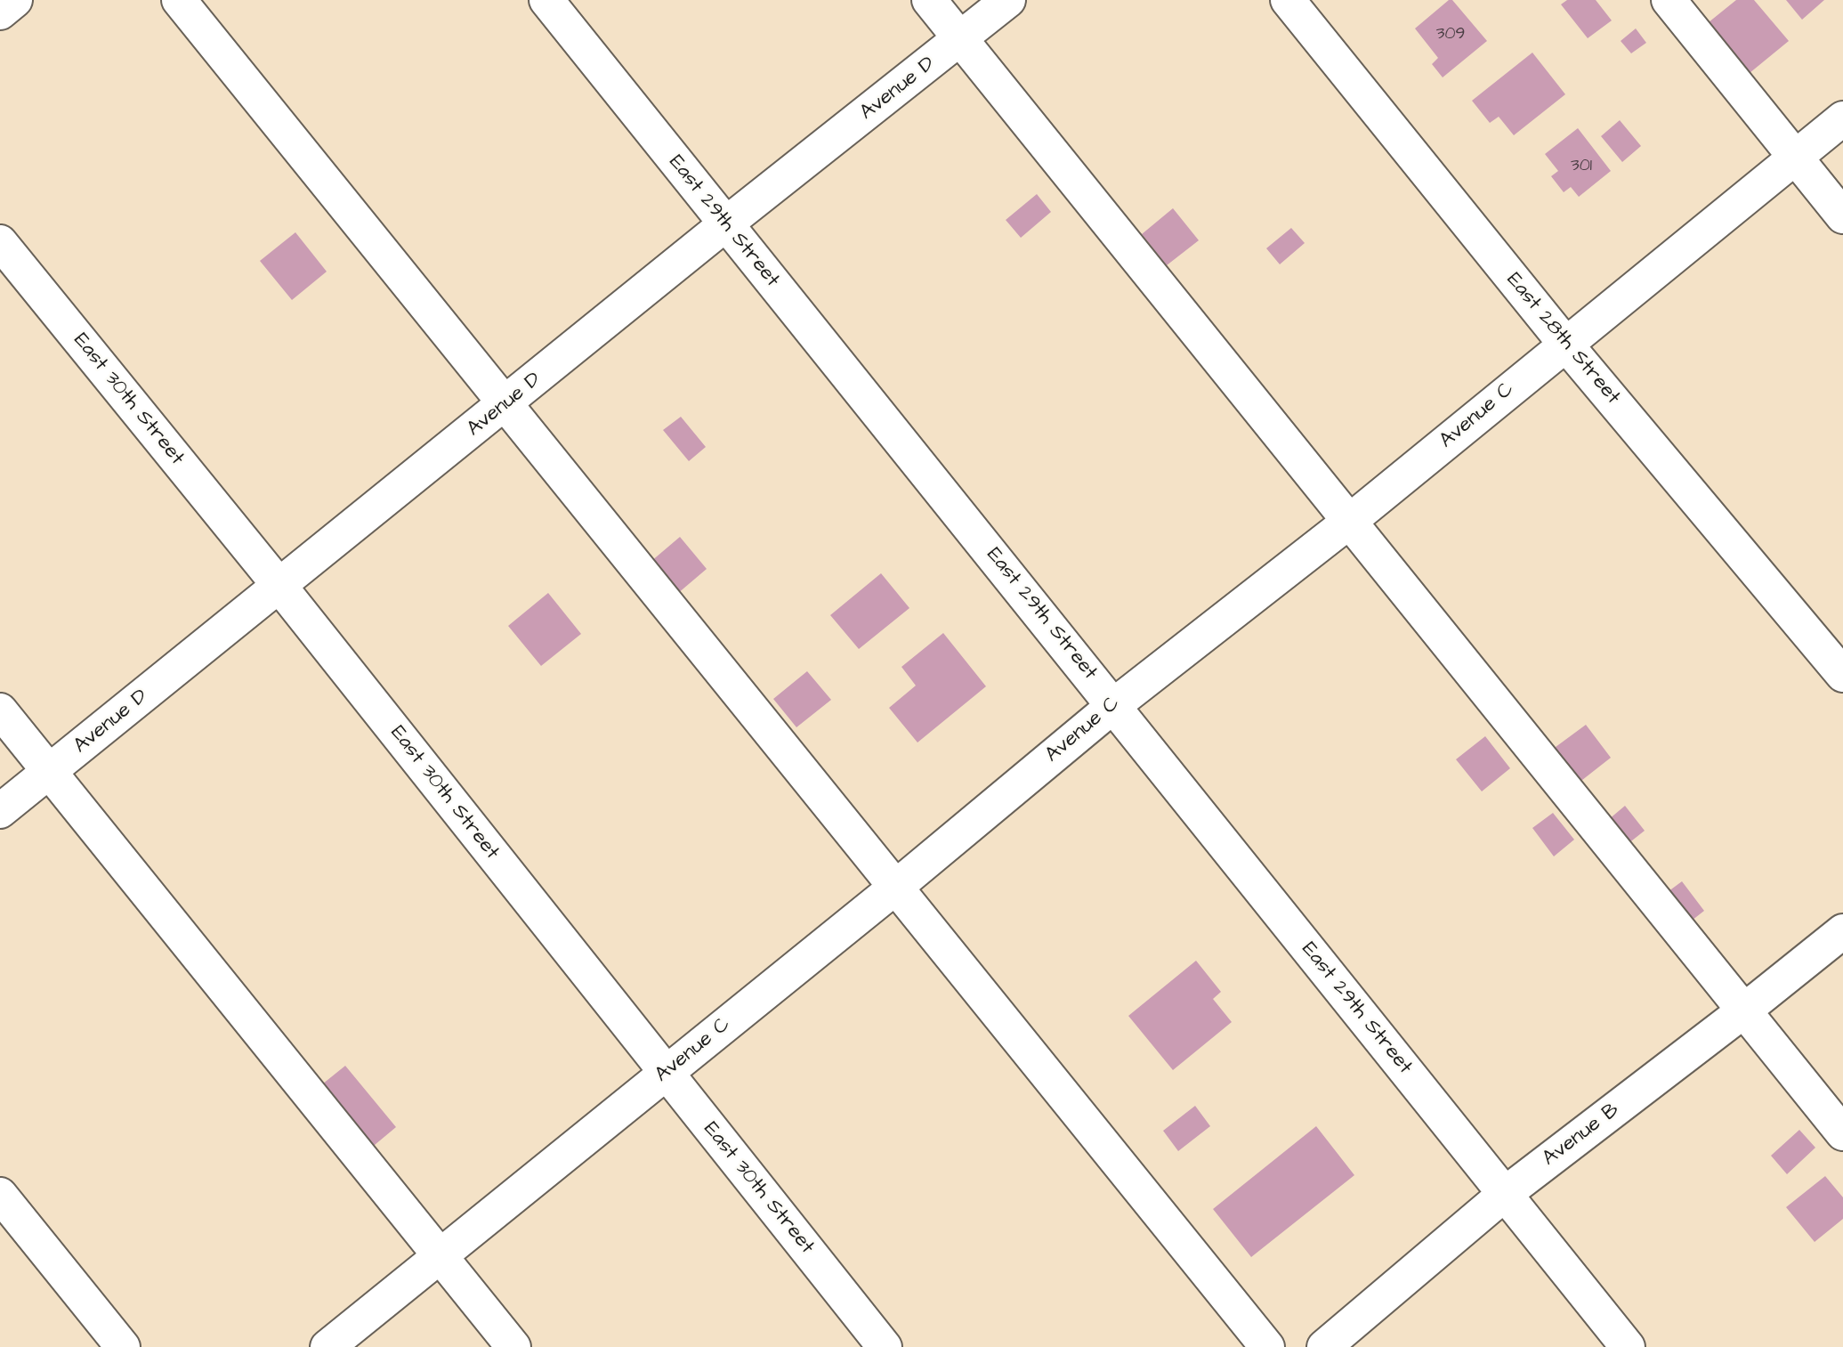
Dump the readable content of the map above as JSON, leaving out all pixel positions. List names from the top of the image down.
{
  "streets": {
    "street": [
      "Avenue D",
      "East 29th Street",
      "East 28th Street",
      "East 30th Street",
      "Avenue C",
      "Avenue B"
    ]
  },
  "crossings": [
    ["Avenue D", "East 29th Street"],
    ["Avenue D", "East 30th Street"],
    ["East 29th Street", "Avenue C"],
    ["East 29th Street", "Avenue B"],
    ["East 28th Street", "Avenue C"],
    ["East 30th Street", "Avenue C"]
  ],
  "house_numbers": ["309", "301"]
}
